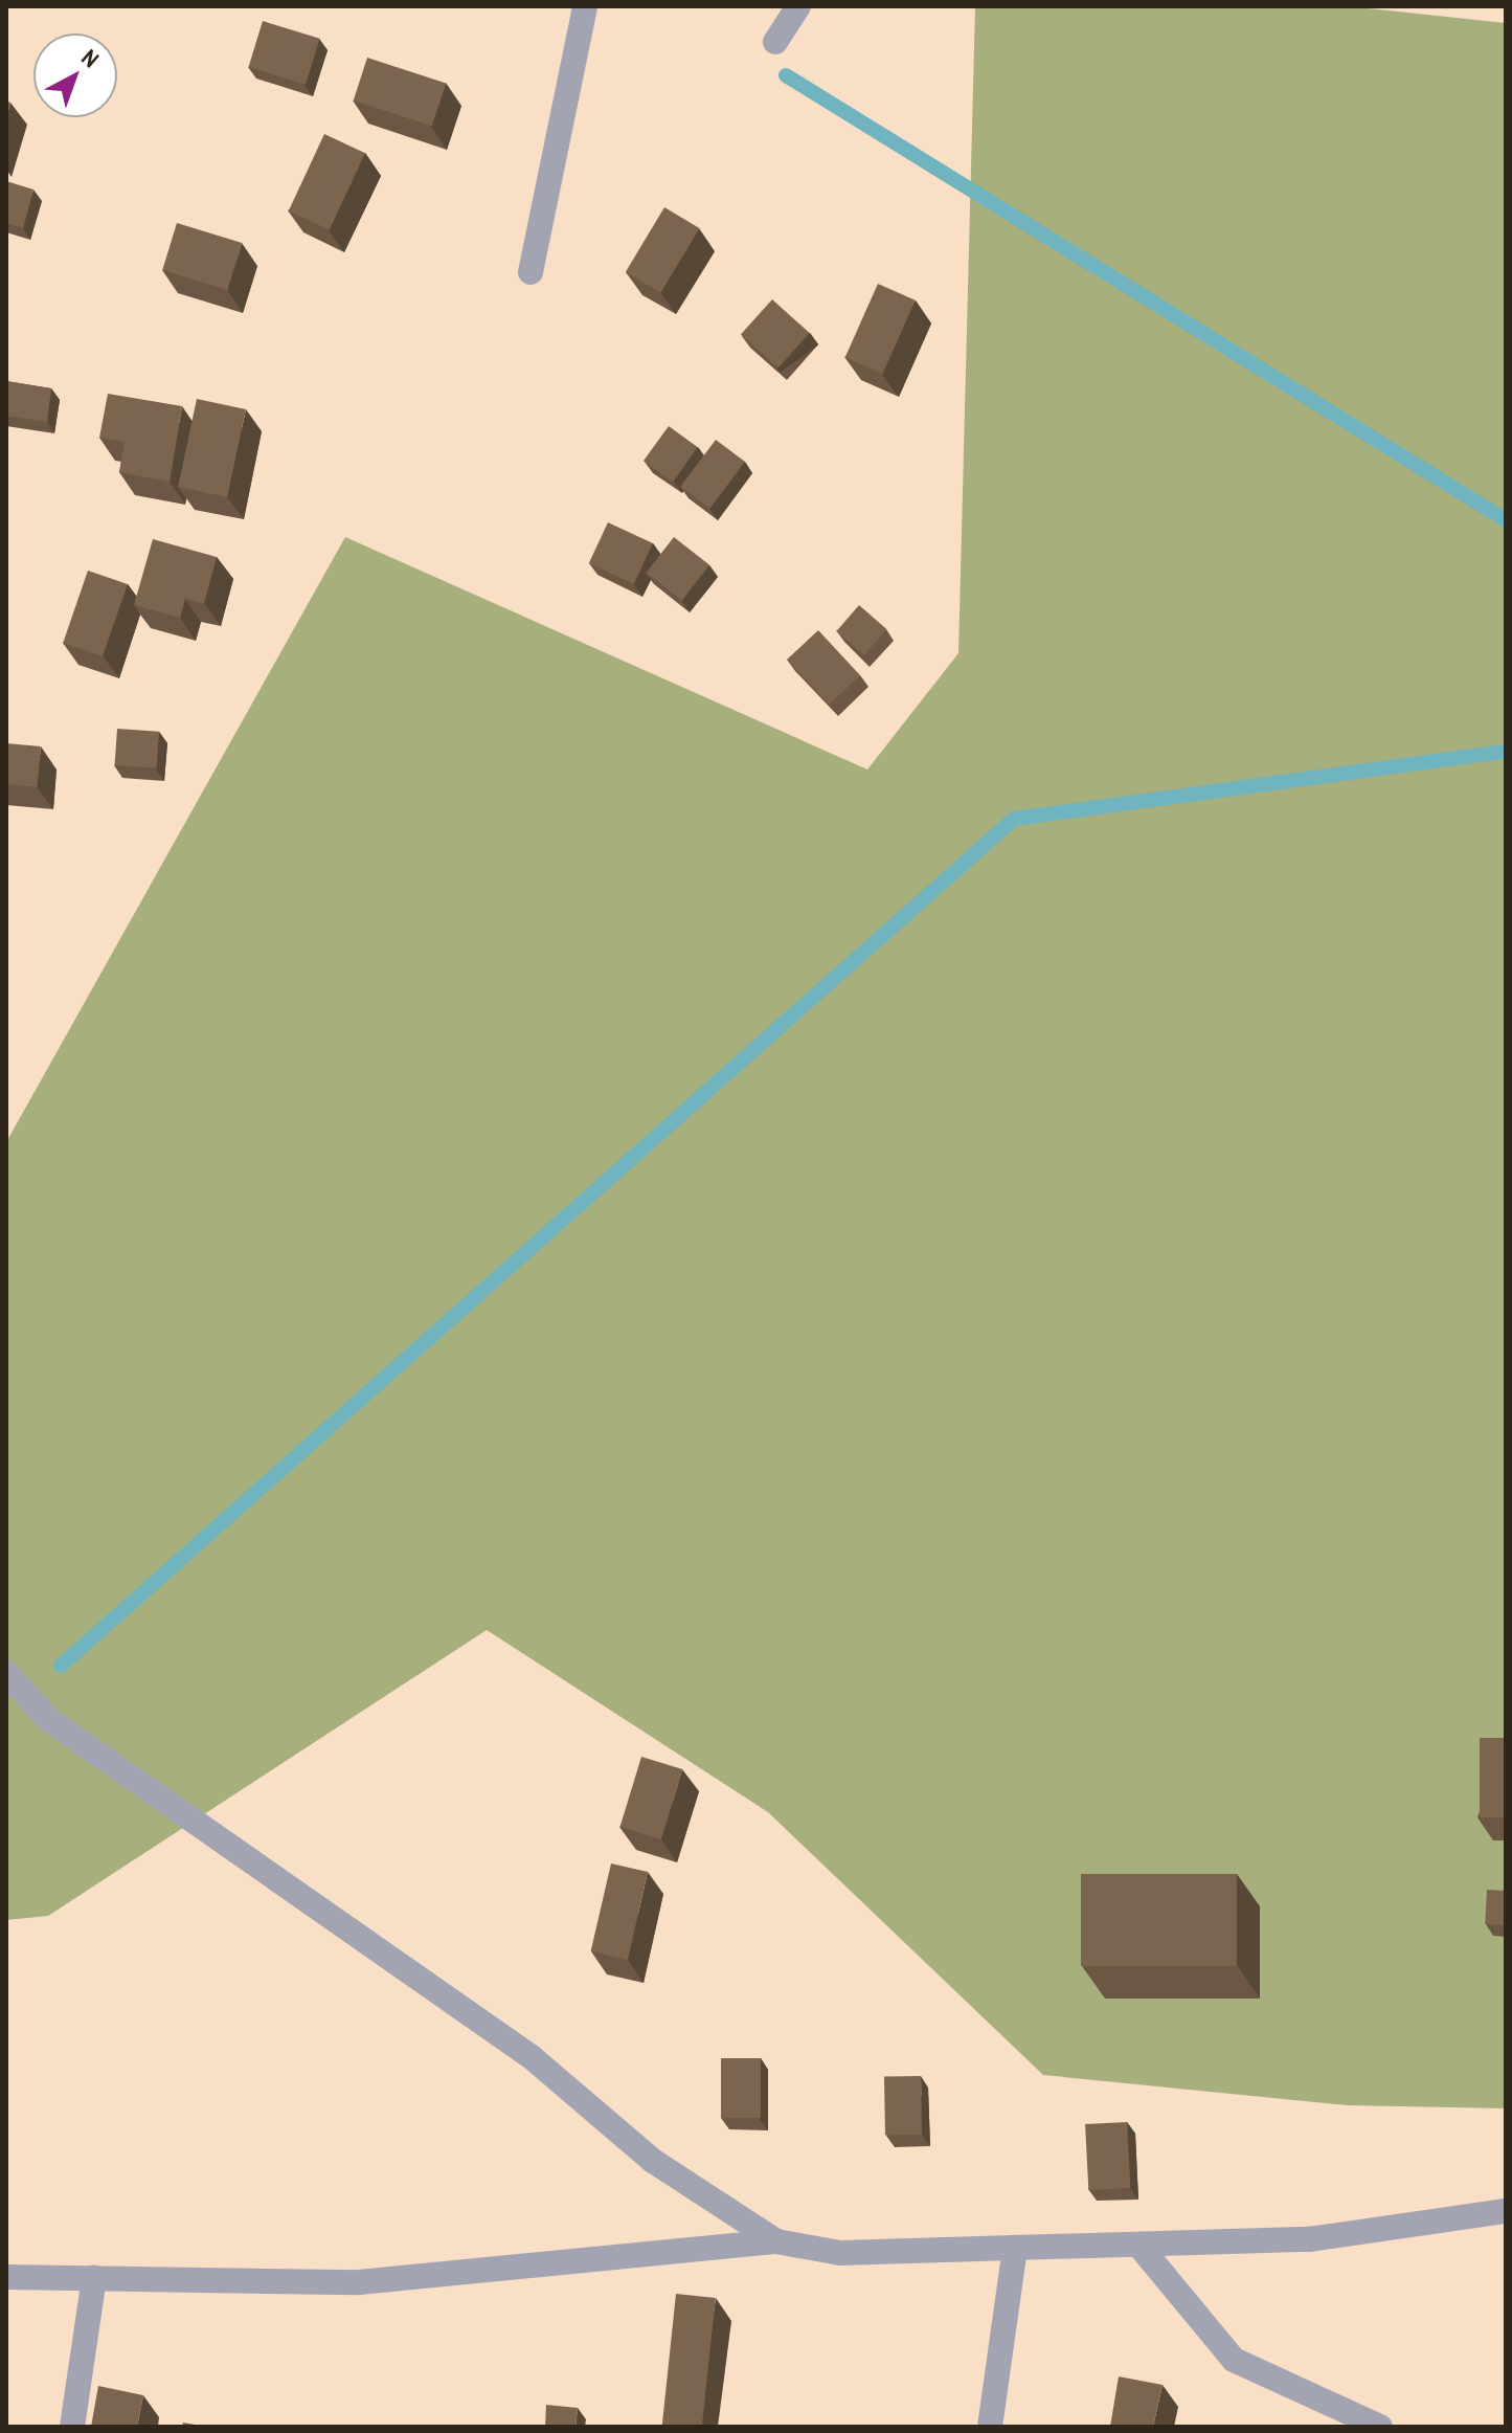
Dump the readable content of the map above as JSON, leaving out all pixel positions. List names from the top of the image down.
{
  "north": "top right"
}
